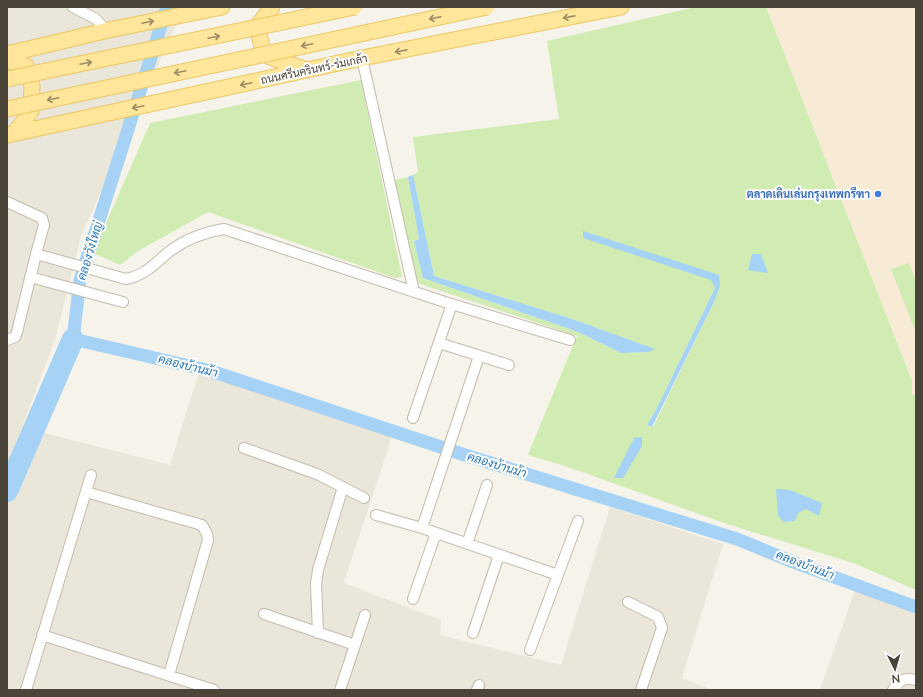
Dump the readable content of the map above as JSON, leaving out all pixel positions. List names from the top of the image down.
{
  "streets": {
    "main road": ["ถนนศรีนครินทร์-ร่มเกล้า"]
  },
  "water": ["คลองวังใหญ่", "คลองบ้านม้า"],
  "places": ["ตลาดเดินเล่นกรุงเทพกรีฑา"],
  "north": "bottom"
}
